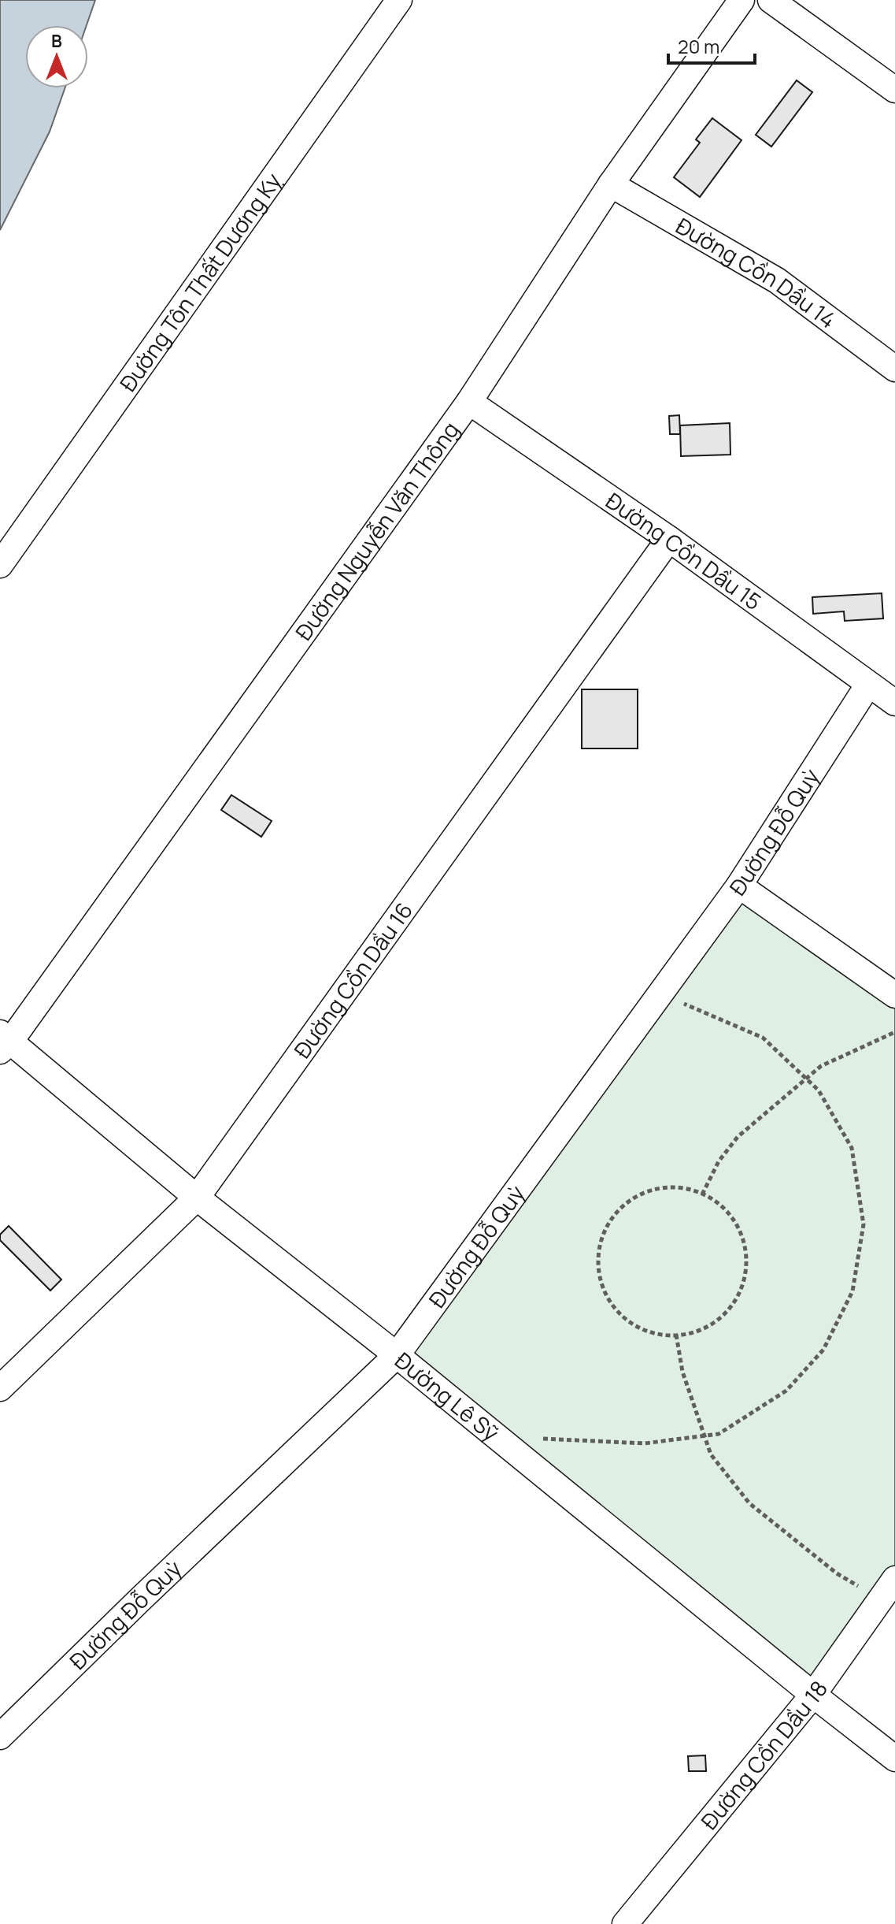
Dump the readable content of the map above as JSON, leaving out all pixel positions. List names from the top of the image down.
{
  "streets": {
    "street": [
      "Đường Cồn Dầu 14",
      "Đường Tôn Thất Dương Kỵ",
      "Đường Nguyễn Văn Thông",
      "Đường Cồn Dầu 15",
      "Đường Đỗ Quỳ",
      "Đường Cồn Dầu 16",
      "Đường Lê Sỹ",
      "Đường Cồn Dầu 18"
    ]
  },
  "crossings": [
    ["Đường Cồn Dầu 14", "Đường Nguyễn Văn Thông"],
    ["Đường Nguyễn Văn Thông", "Đường Cồn Dầu 15"],
    ["Đường Nguyễn Văn Thông", "Đường Lê Sỹ"],
    ["Đường Cồn Dầu 15", "Đường Đỗ Quỳ"],
    ["Đường Cồn Dầu 15", "Đường Cồn Dầu 16"],
    ["Đường Đỗ Quỳ", "Đường Lê Sỹ"],
    ["Đường Cồn Dầu 16", "Đường Lê Sỹ"],
    ["Đường Lê Sỹ", "Đường Cồn Dầu 18"]
  ],
  "scale_bar": "20 m",
  "north": "top"
}
